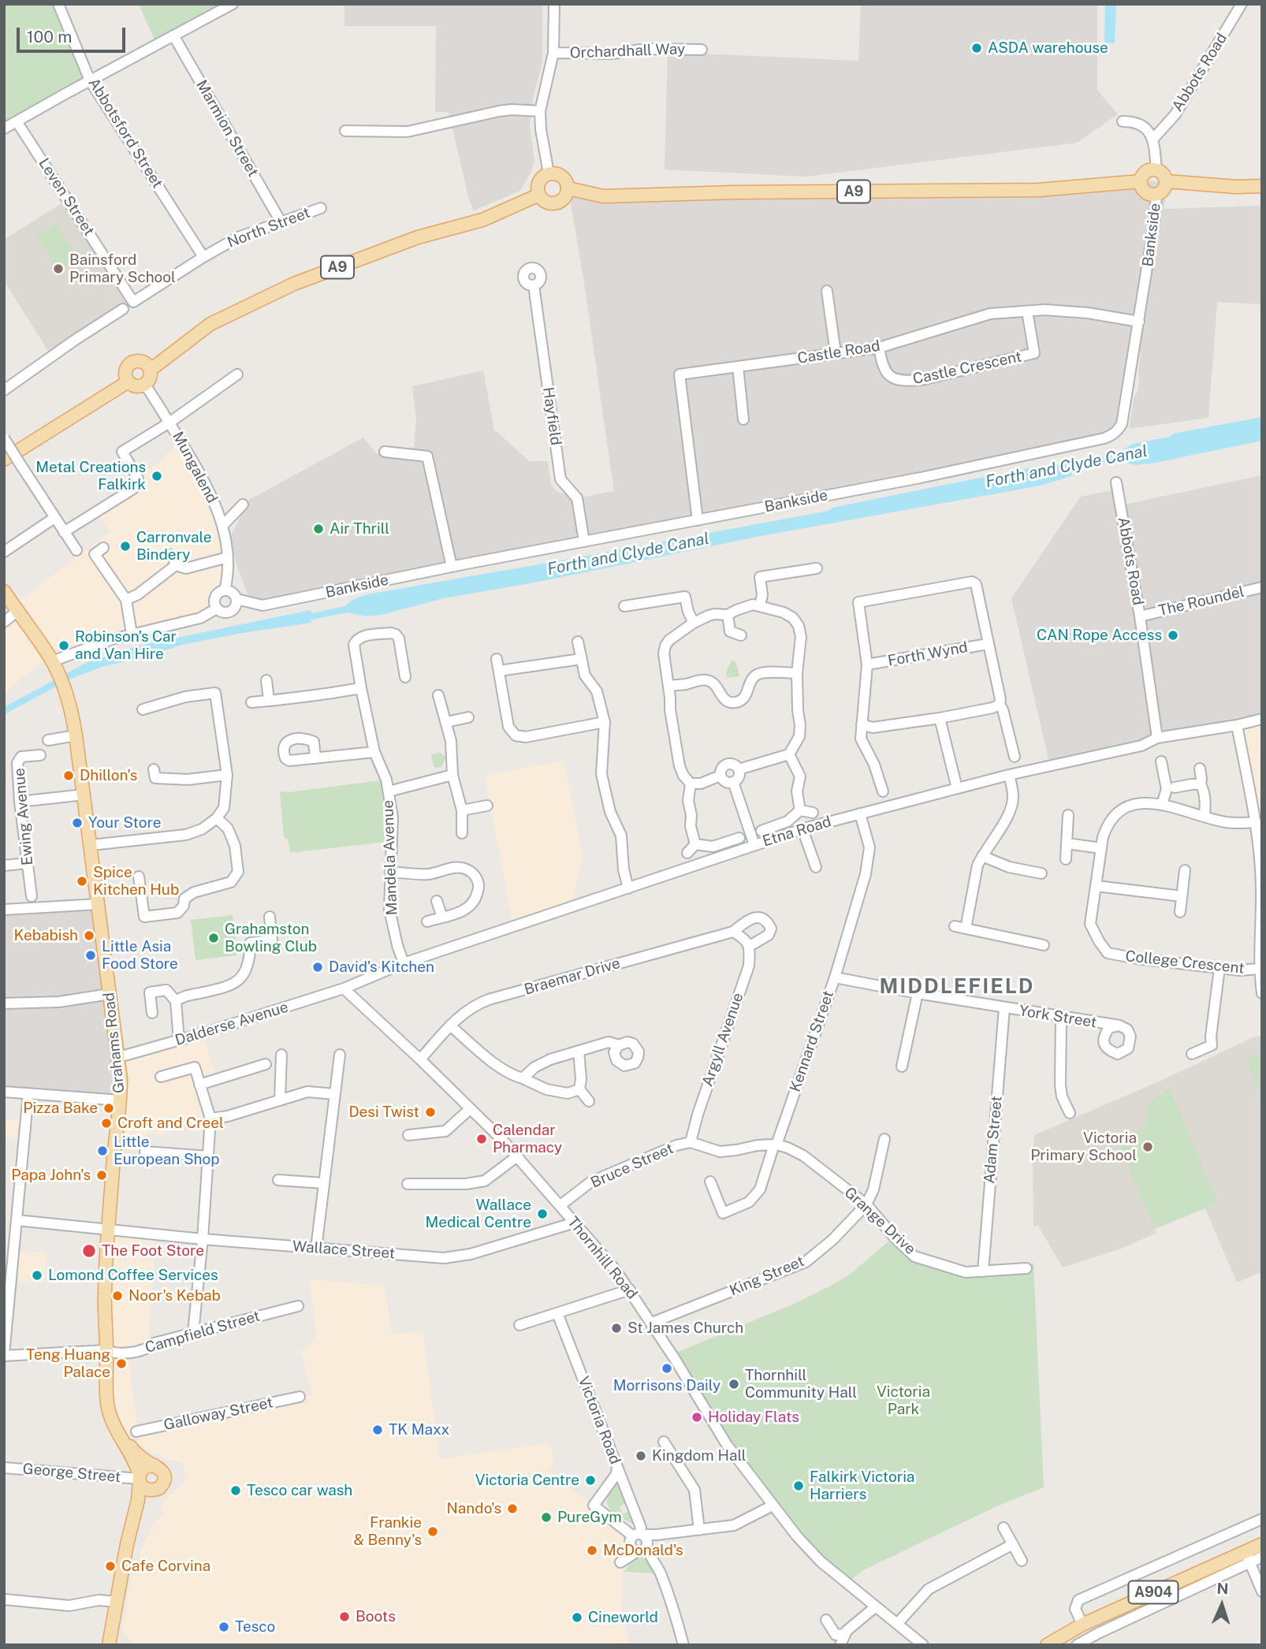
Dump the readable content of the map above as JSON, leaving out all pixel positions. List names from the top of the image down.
{
  "streets": {
    "main road": ["A9", "Grahams Road", "A904"],
    "street": [
      "Orchardhall Way",
      "Abbots Road",
      "Marmion Street",
      "Abbotsford Street",
      "Leven Street",
      "North Street",
      "Bankside",
      "Castle Road",
      "Castle Crescent",
      "Hayfield",
      "Mungalend",
      "The Roundel",
      "Forth Wynd",
      "Ewing Avenue",
      "Etna Road",
      "Mandela Avenue",
      "College Crescent",
      "Braemar Drive",
      "York Street",
      "Dalderse Avenue",
      "Argyll Avenue",
      "Kennard Street",
      "Adam Street",
      "Bruce Street",
      "Grange Drive",
      "Wallace Street",
      "Thornhill Road",
      "King Street",
      "Campfield Street",
      "Galloway Street",
      "Victoria Road",
      "George Street"
    ]
  },
  "crossings": [
    ["Abbots Road", "The Roundel"],
    ["Abbots Road", "Etna Road"],
    ["Marmion Street", "North Street"],
    ["Abbotsford Street", "North Street"],
    ["A9", "Bankside"],
    ["A9", "Mungalend"],
    ["Leven Street", "North Street"],
    ["Bankside", "Castle Road"],
    ["Bankside", "Hayfield"],
    ["Bankside", "Mungalend"],
    ["Castle Road", "Castle Crescent"],
    ["Etna Road", "Mandela Avenue"],
    ["Etna Road", "Dalderse Avenue"],
    ["Etna Road", "Kennard Street"],
    ["Etna Road", "Thornhill Road"],
    ["Braemar Drive", "Argyll Avenue"],
    ["Braemar Drive", "Thornhill Road"],
    ["York Street", "Kennard Street"],
    ["York Street", "Adam Street"],
    ["Dalderse Avenue", "Grahams Road"],
    ["Dalderse Avenue", "Thornhill Road"],
    ["Argyll Avenue", "Bruce Street"],
    ["Kennard Street", "Bruce Street"],
    ["Kennard Street", "Grange Drive"],
    ["Grahams Road", "Wallace Street"],
    ["Grahams Road", "Campfield Street"],
    ["Grahams Road", "George Street"],
    ["Adam Street", "Grange Drive"],
    ["Bruce Street", "Grange Drive"],
    ["Bruce Street", "Thornhill Road"],
    ["Grange Drive", "King Street"],
    ["Wallace Street", "Thornhill Road"],
    ["Thornhill Road", "King Street"]
  ],
  "districts": ["MIDDLEFIELD"],
  "water": ["Forth and Clyde Canal"],
  "parks": ["Victoria Park"],
  "places": [
    "ASDA warehouse",
    "Bainsford Primary School",
    "Metal Creations Falkirk",
    "Air Thrill",
    "Carronvale Bindery",
    "CAN Rope Access",
    "Robinson's Car and Van Hire",
    "Dhillon's",
    "Your Store",
    "Spice Kitchen Hub",
    "Kebabish",
    "Grahamston Bowling Club",
    "Little Asia Food Store",
    "David's Kitchen",
    "Pizza Bake",
    "Desi Twist",
    "Croft and Creel",
    "Calendar Pharmacy",
    "Victoria Primary School",
    "Little European Shop",
    "Papa John's",
    "Wallace Medical Centre",
    "The Foot Store",
    "Lomond Coffee Services",
    "Noor's Kebab",
    "St James Church",
    "Teng Huang Palace",
    "Morrisons Daily",
    "Thornhill Community Hall",
    "Holiday Flats",
    "TK Maxx",
    "Kingdom Hall",
    "Victoria Centre",
    "Falkirk Victoria Harriers",
    "Tesco car wash",
    "Nando's",
    "PureGym",
    "Frankie & Benny's",
    "McDonald's",
    "Cafe Corvina",
    "Boots",
    "Cineworld",
    "Tesco"
  ],
  "scale_bar": "100 m",
  "north": "top"
}
